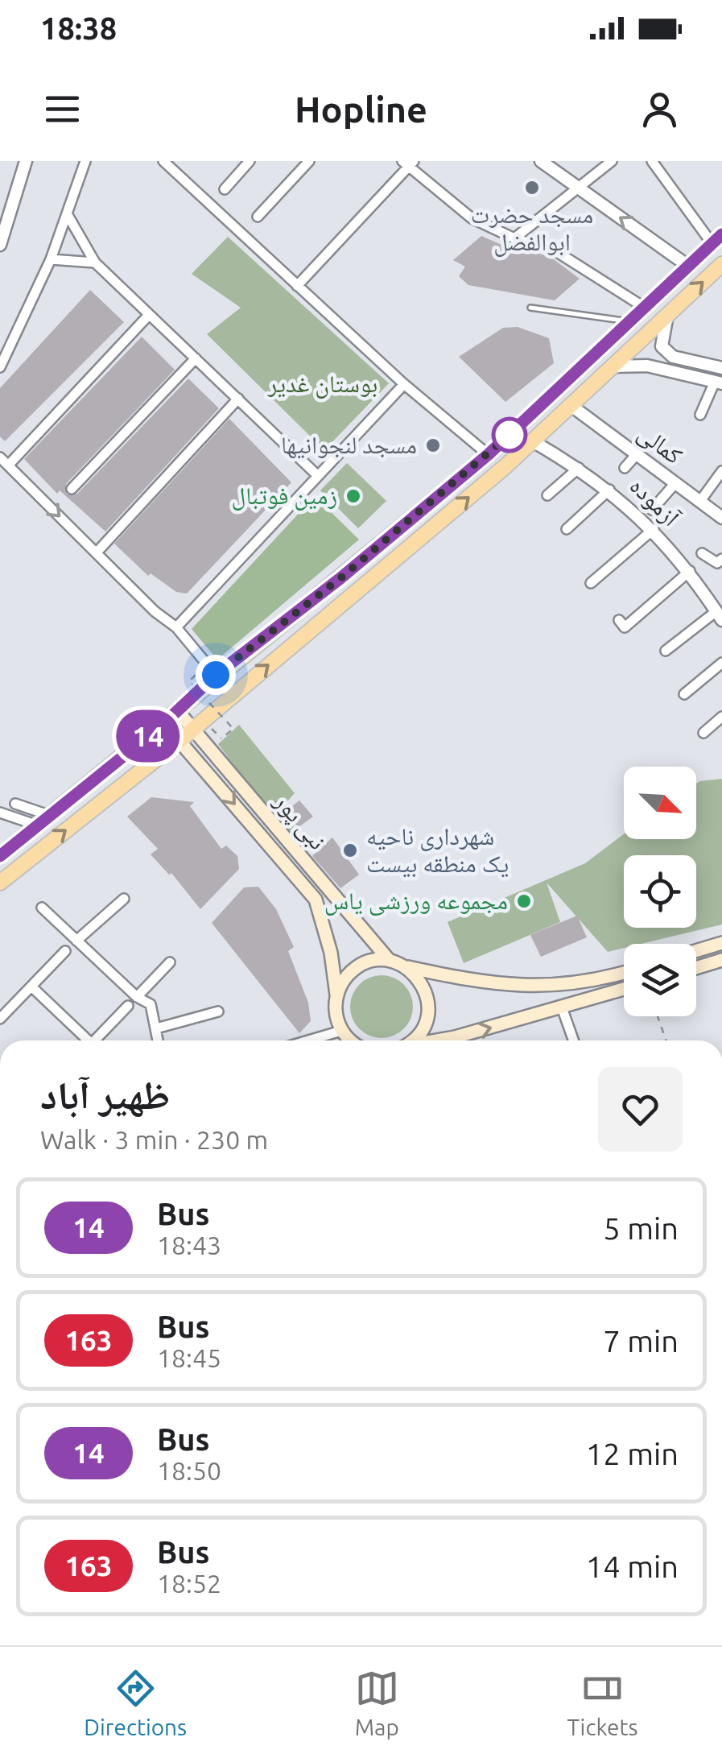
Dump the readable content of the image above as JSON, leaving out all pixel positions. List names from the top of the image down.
{
  "streets": {
    "main road": ["نبی پور"],
    "street": ["کمالی", "آزموده"]
  },
  "parks": ["بوستان غدیر"],
  "places": [
    "مسجد حضرت ابوالفضل",
    "مسجد لنجوانیها",
    "زمین فوتبال",
    "شهرداری ناحیه یک منطقه بیست",
    "مجموعه ورزشی یاس"
  ],
  "lines": ["bus line 14"],
  "north": "bottom right",
  "page": {
    "status": "18:38",
    "header": "Hopline",
    "on_map": "14",
    "heading": ["ظهیر آباد", "Walk · 3 min · 230 m"],
    "list": [
      {
        "mark": "14",
        "name": "Bus",
        "note": "18:43",
        "value": "5 min"
      },
      {
        "mark": "163",
        "name": "Bus",
        "note": "18:45",
        "value": "7 min"
      },
      {
        "mark": "14",
        "name": "Bus",
        "note": "18:50",
        "value": "12 min"
      },
      {
        "mark": "163",
        "name": "Bus",
        "note": "18:52",
        "value": "14 min"
      }
    ],
    "tabs": ["Directions", "Map", "Tickets"]
  }
}
